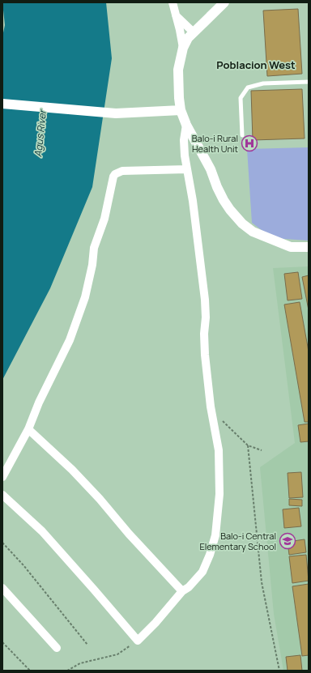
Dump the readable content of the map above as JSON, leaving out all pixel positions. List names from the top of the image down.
{
  "districts": ["Poblacion West"],
  "water": ["Agus River"],
  "places": {
    "hospital": ["Balo-i Rural Health Unit"],
    "school or university": ["Balo-i Central Elementary School"]
  }
}
